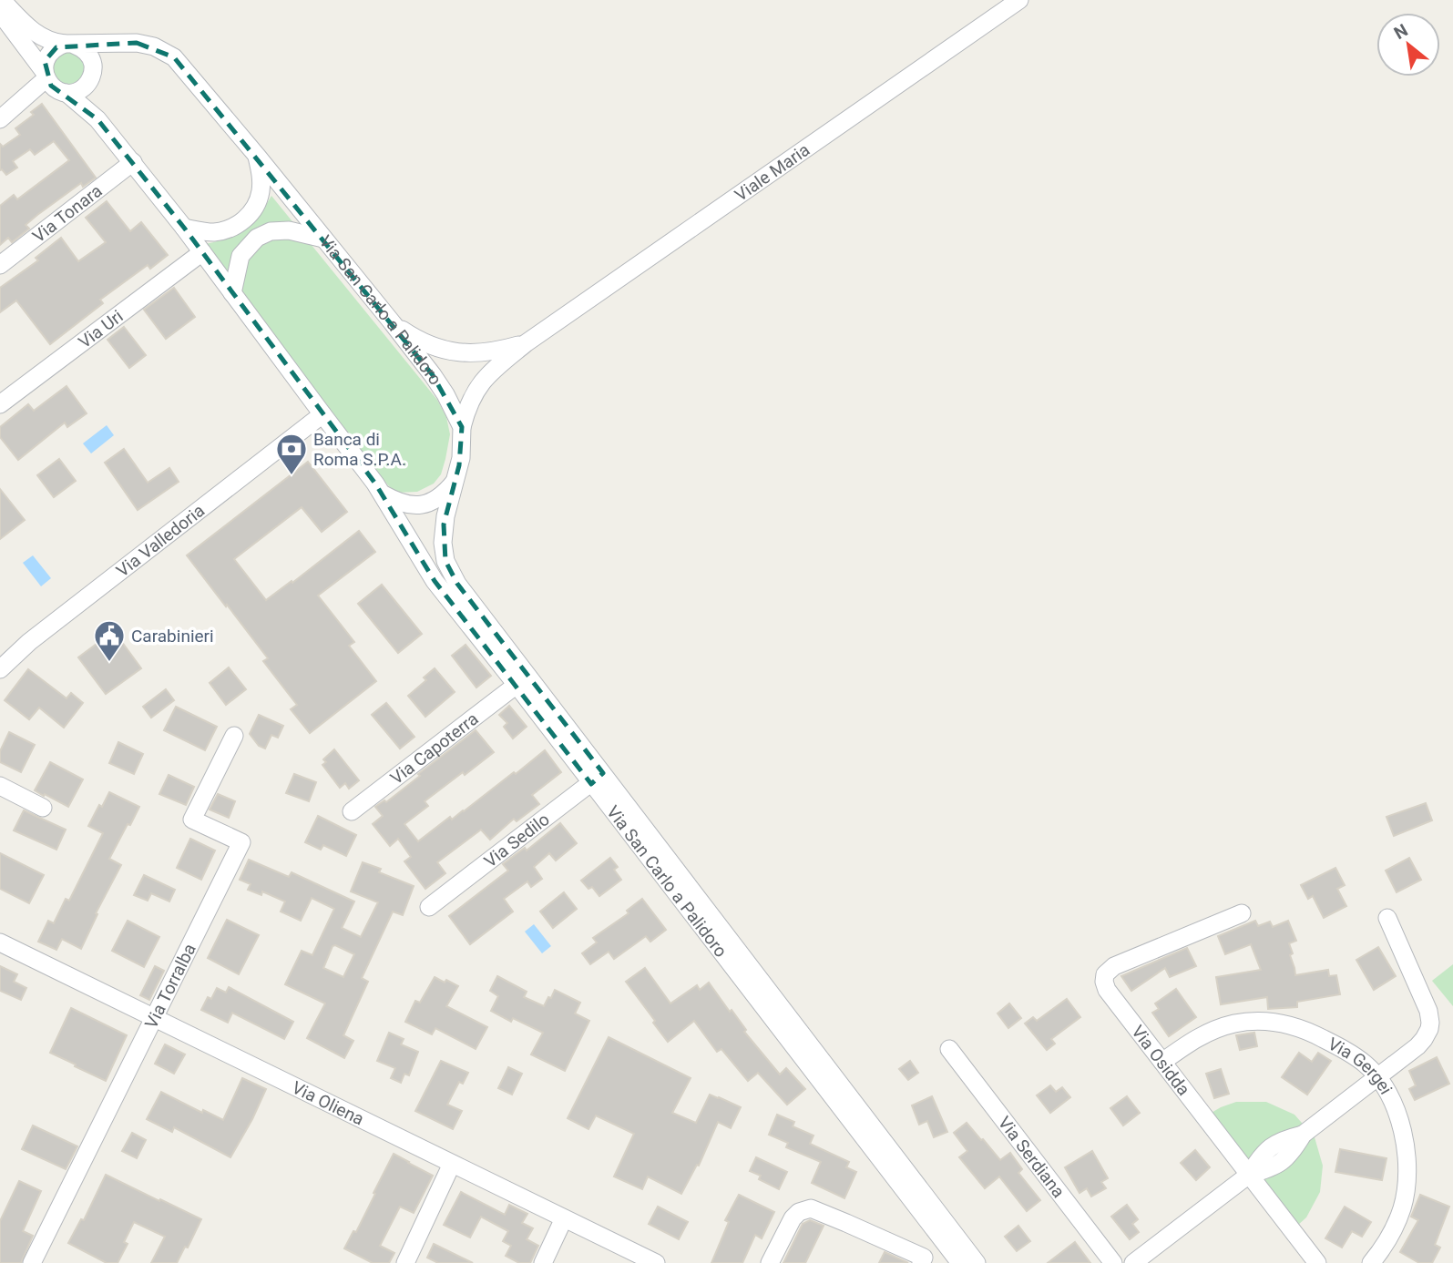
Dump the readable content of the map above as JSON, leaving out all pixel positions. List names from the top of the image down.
{
  "streets": {
    "street": [
      "Viale Maria",
      "Via Tonara",
      "Via San Carlo a Palidoro",
      "Via Uri",
      "Via Valledoria",
      "Via Capoterra",
      "Via Sedilo",
      "Via Torralba",
      "Via Osidda",
      "Via Gergei",
      "Via Oliena",
      "Via Serdiana"
    ]
  },
  "crossings": [
    ["Viale Maria", "Via San Carlo a Palidoro"],
    ["Via Tonara", "Via San Carlo a Palidoro"],
    ["Via San Carlo a Palidoro", "Via Uri"],
    ["Via San Carlo a Palidoro", "Via Valledoria"],
    ["Via San Carlo a Palidoro", "Via Capoterra"],
    ["Via San Carlo a Palidoro", "Via Sedilo"],
    ["Via Torralba", "Via Oliena"],
    ["Via Osidda", "Via Gergei"]
  ],
  "places": {
    "bank": ["Banca di Roma S.P.A."],
    "public building": ["Carabinieri"]
  },
  "north": "top left"
}
